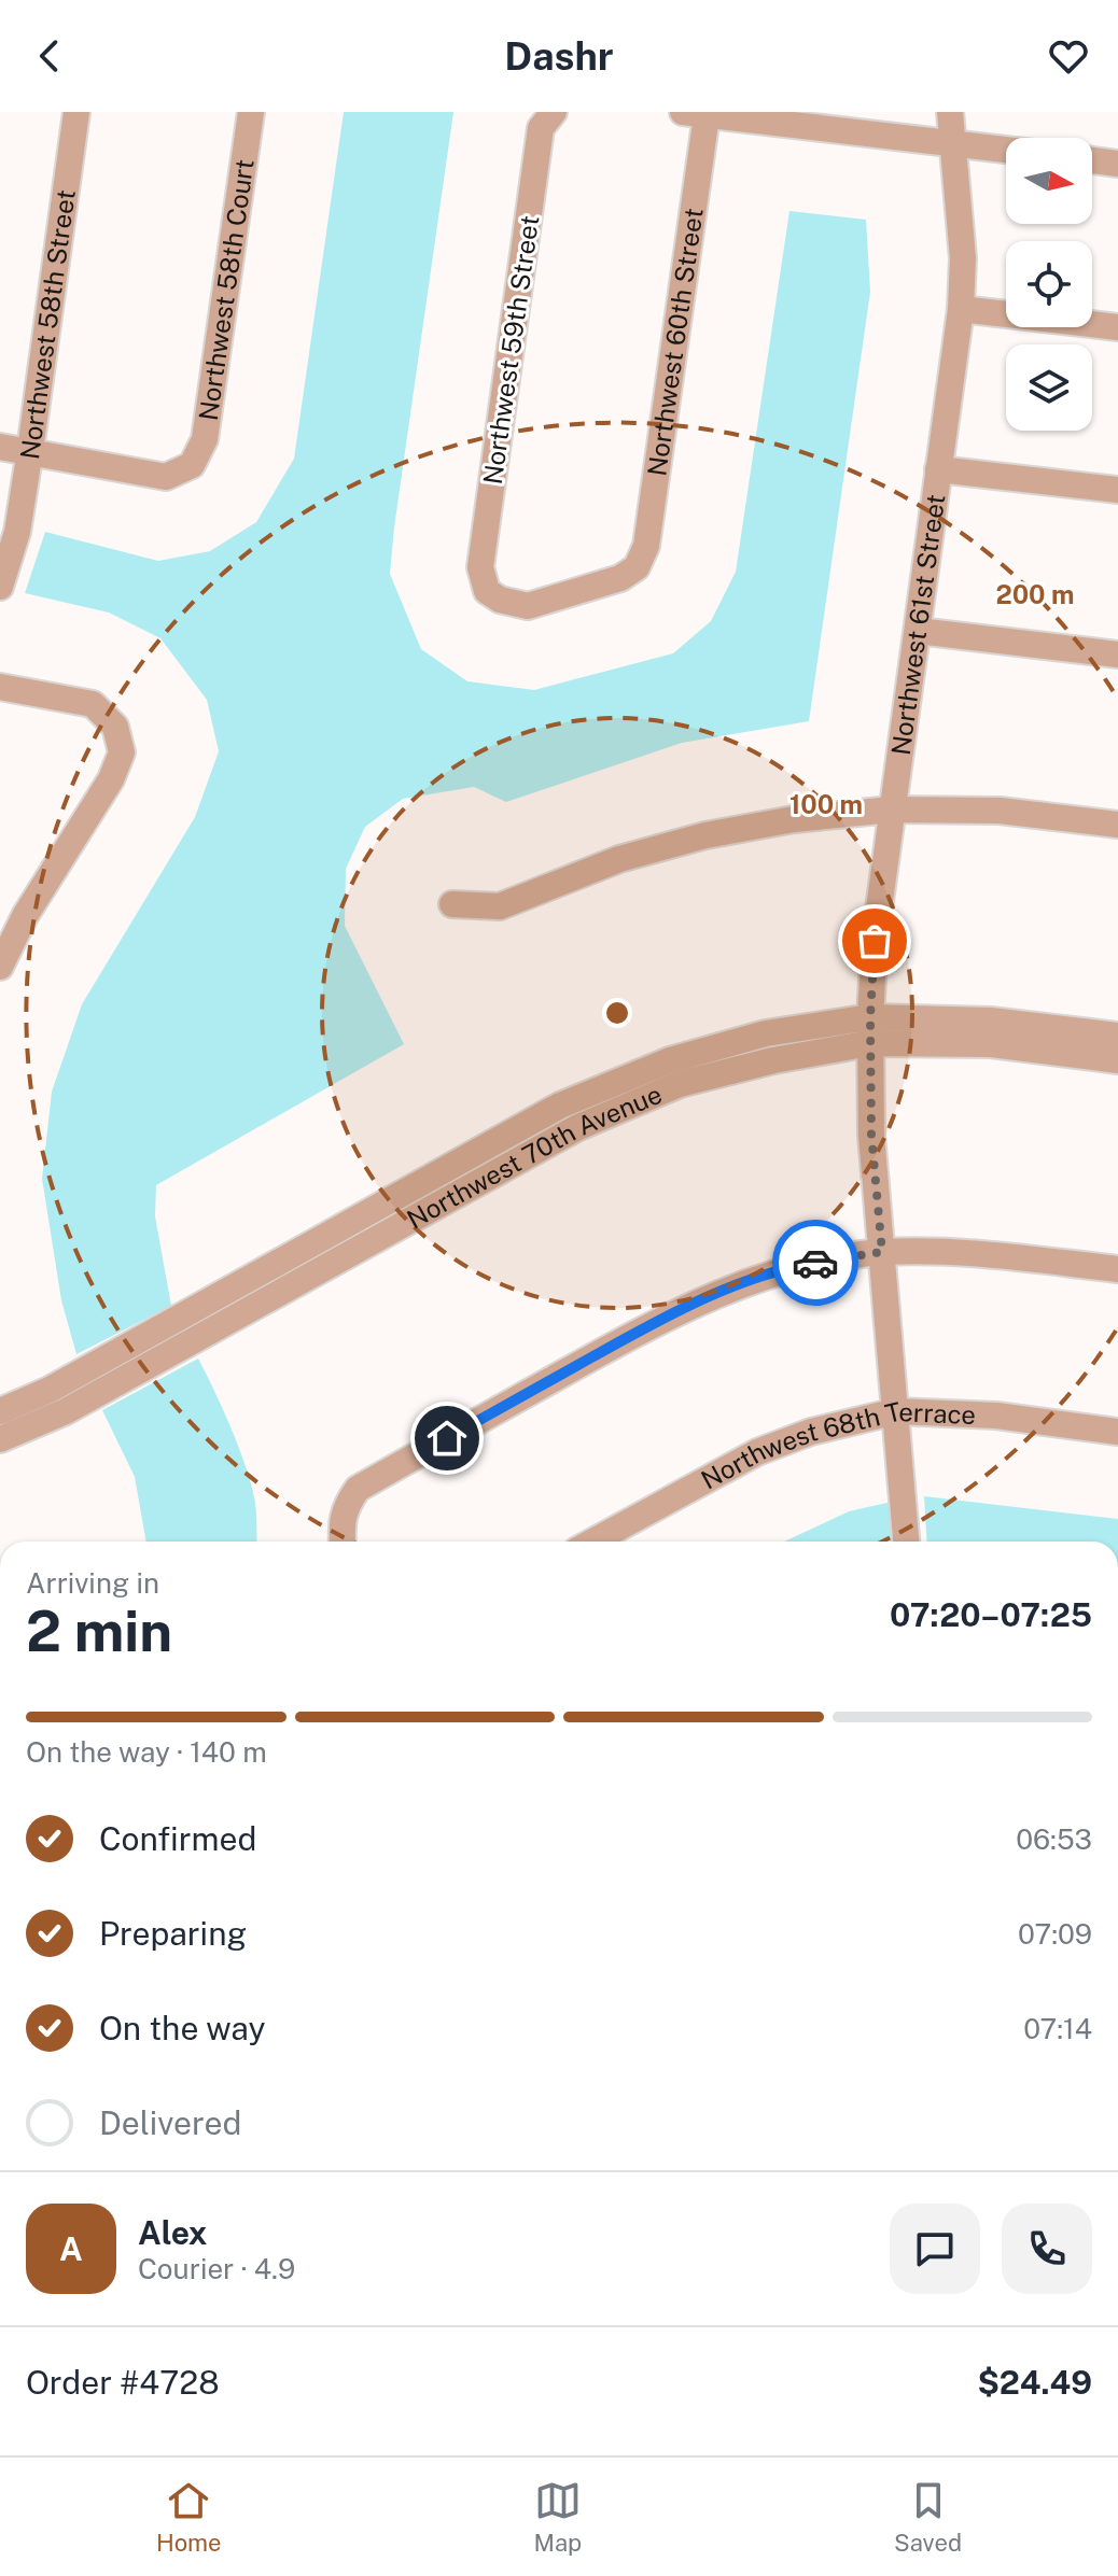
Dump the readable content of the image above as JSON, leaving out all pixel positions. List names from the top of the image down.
{
  "streets": {
    "street": [
      "Northwest 58th Court",
      "Northwest 58th Street",
      "Northwest 60th Street",
      "Northwest 59th Street",
      "Northwest 61st Street",
      "Northwest 70th Avenue",
      "Northwest 68th Terrace"
    ]
  },
  "crossings": [
    ["Northwest 58th Court", "Northwest 58th Street"],
    ["Northwest 60th Street", "Northwest 59th Street"],
    ["Northwest 61st Street", "Northwest 70th Avenue"],
    ["Northwest 61st Street", "Northwest 68th Terrace"]
  ],
  "north": "right",
  "page": {
    "header": "Dashr",
    "heading": ["2 min", "Arriving in", "07:20–07:25"],
    "panel": [
      "Alex",
      "Courier · 4.9",
      "Order #4728",
      "$24.49"
    ],
    "bar": "On the way · 140 m",
    "list": [
      ["Confirmed", "06:53"],
      ["Preparing", "07:09"],
      ["On the way", "07:14"],
      "Delivered"
    ],
    "round": "A",
    "tabs": ["Home", "Map", "Saved"]
  },
  "rings": ["200 m", "100 m"]
}
